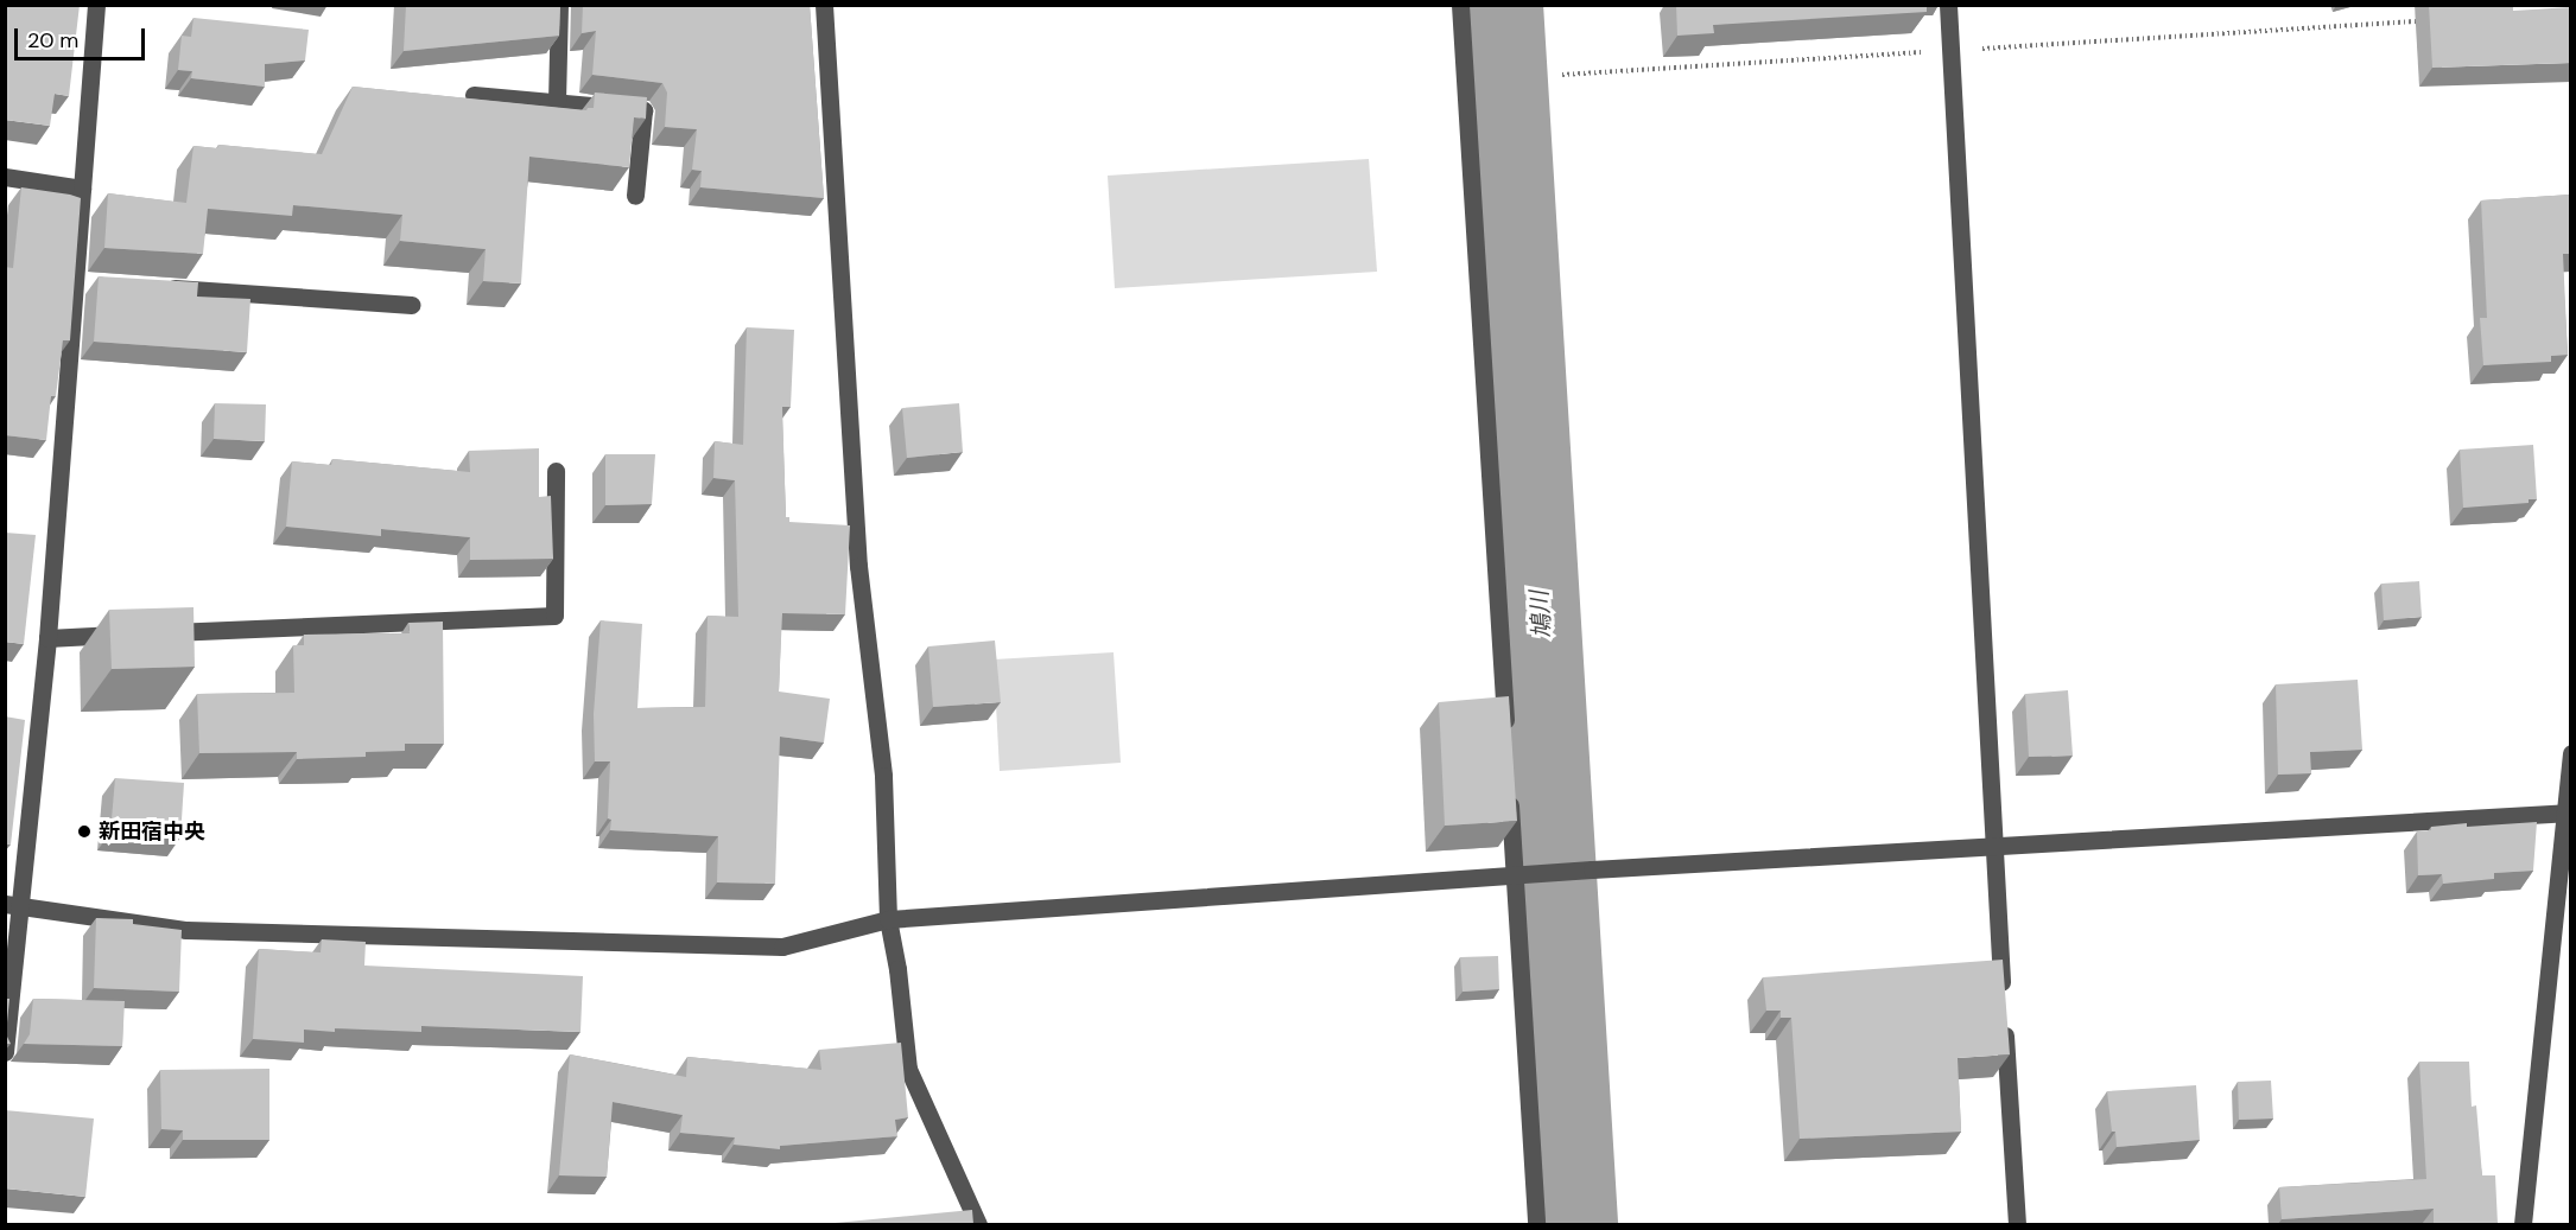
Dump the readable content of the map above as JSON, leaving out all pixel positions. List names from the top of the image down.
{
  "water": ["鳩川"],
  "places": ["新田宿中央"],
  "scale_bar": "20 m"
}
